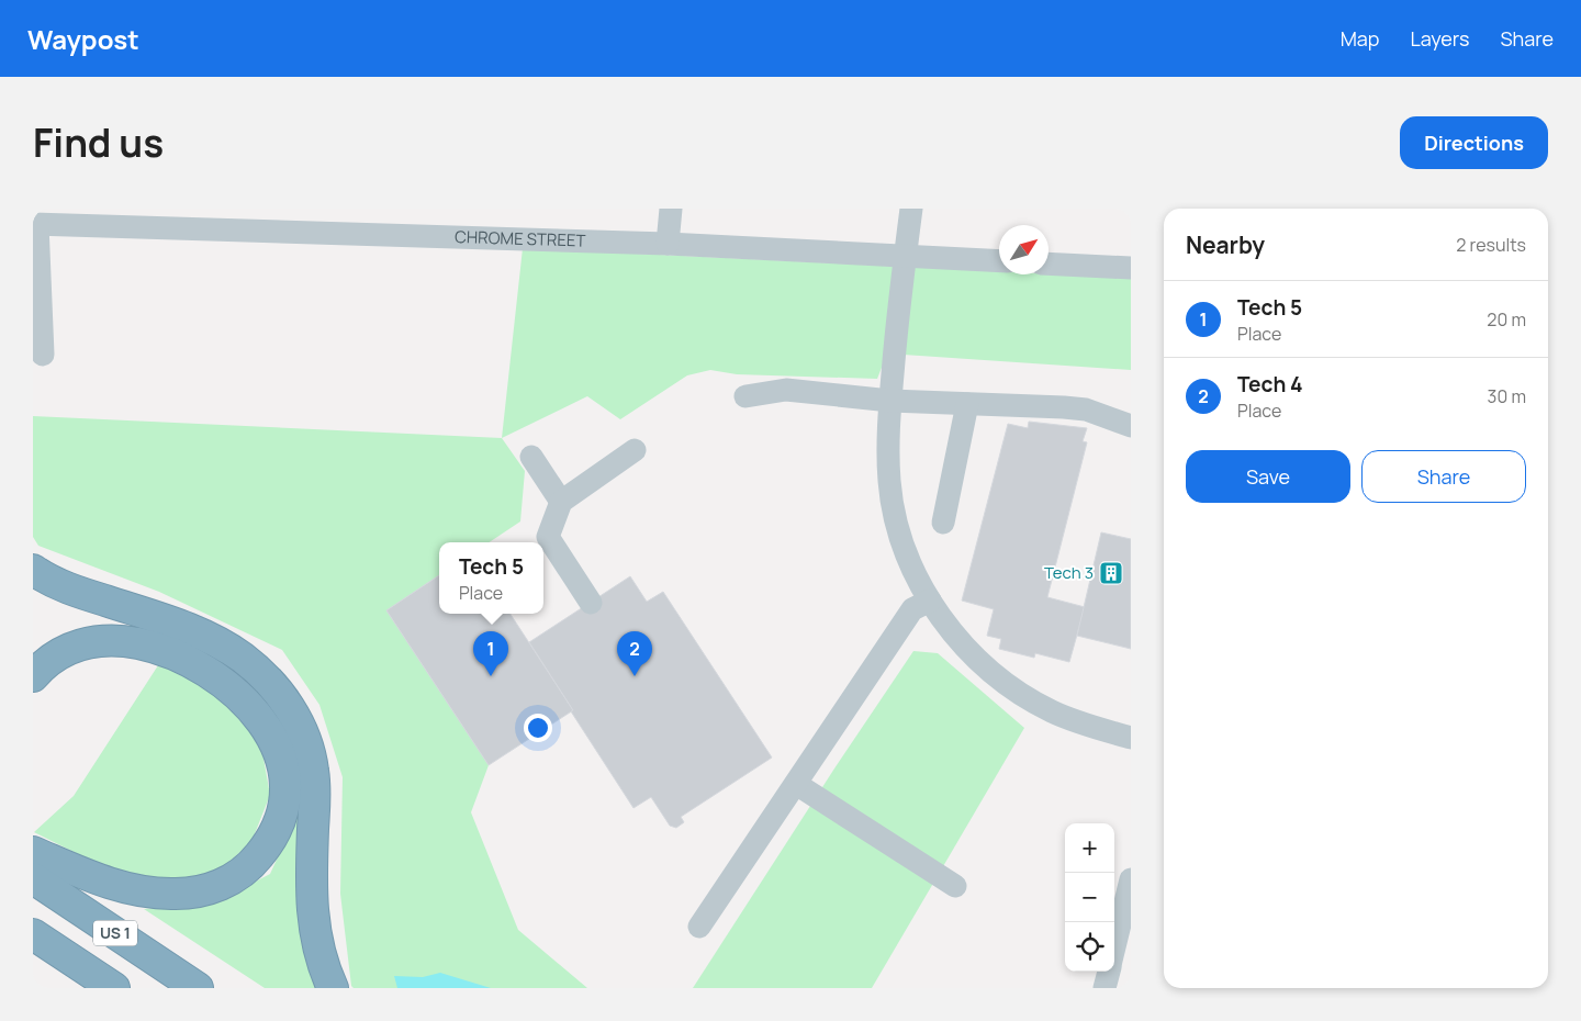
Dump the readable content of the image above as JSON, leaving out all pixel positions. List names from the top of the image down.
{
  "streets": {
    "highway": ["US 1"],
    "street": ["CHROME STREET"]
  },
  "places": {
    "building": ["Tech 3"]
  },
  "north": "top right",
  "page": {
    "header": "Waypost",
    "nav": ["Map", "Layers", "Share"],
    "title": "Find us",
    "buttons": [
      "Directions",
      ["Save", "Share"]
    ],
    "heading": ["Nearby", "2 results"],
    "list": [
      {
        "mark": "1",
        "name": "Tech 5",
        "note": "Place",
        "value": "20 m"
      },
      {
        "mark": "2",
        "name": "Tech 4",
        "note": "Place",
        "value": "30 m"
      }
    ],
    "popup": ["Tech 5", "Place"],
    "pins": ["1", "2"],
    "map_buttons": ["+", "−"]
  }
}
